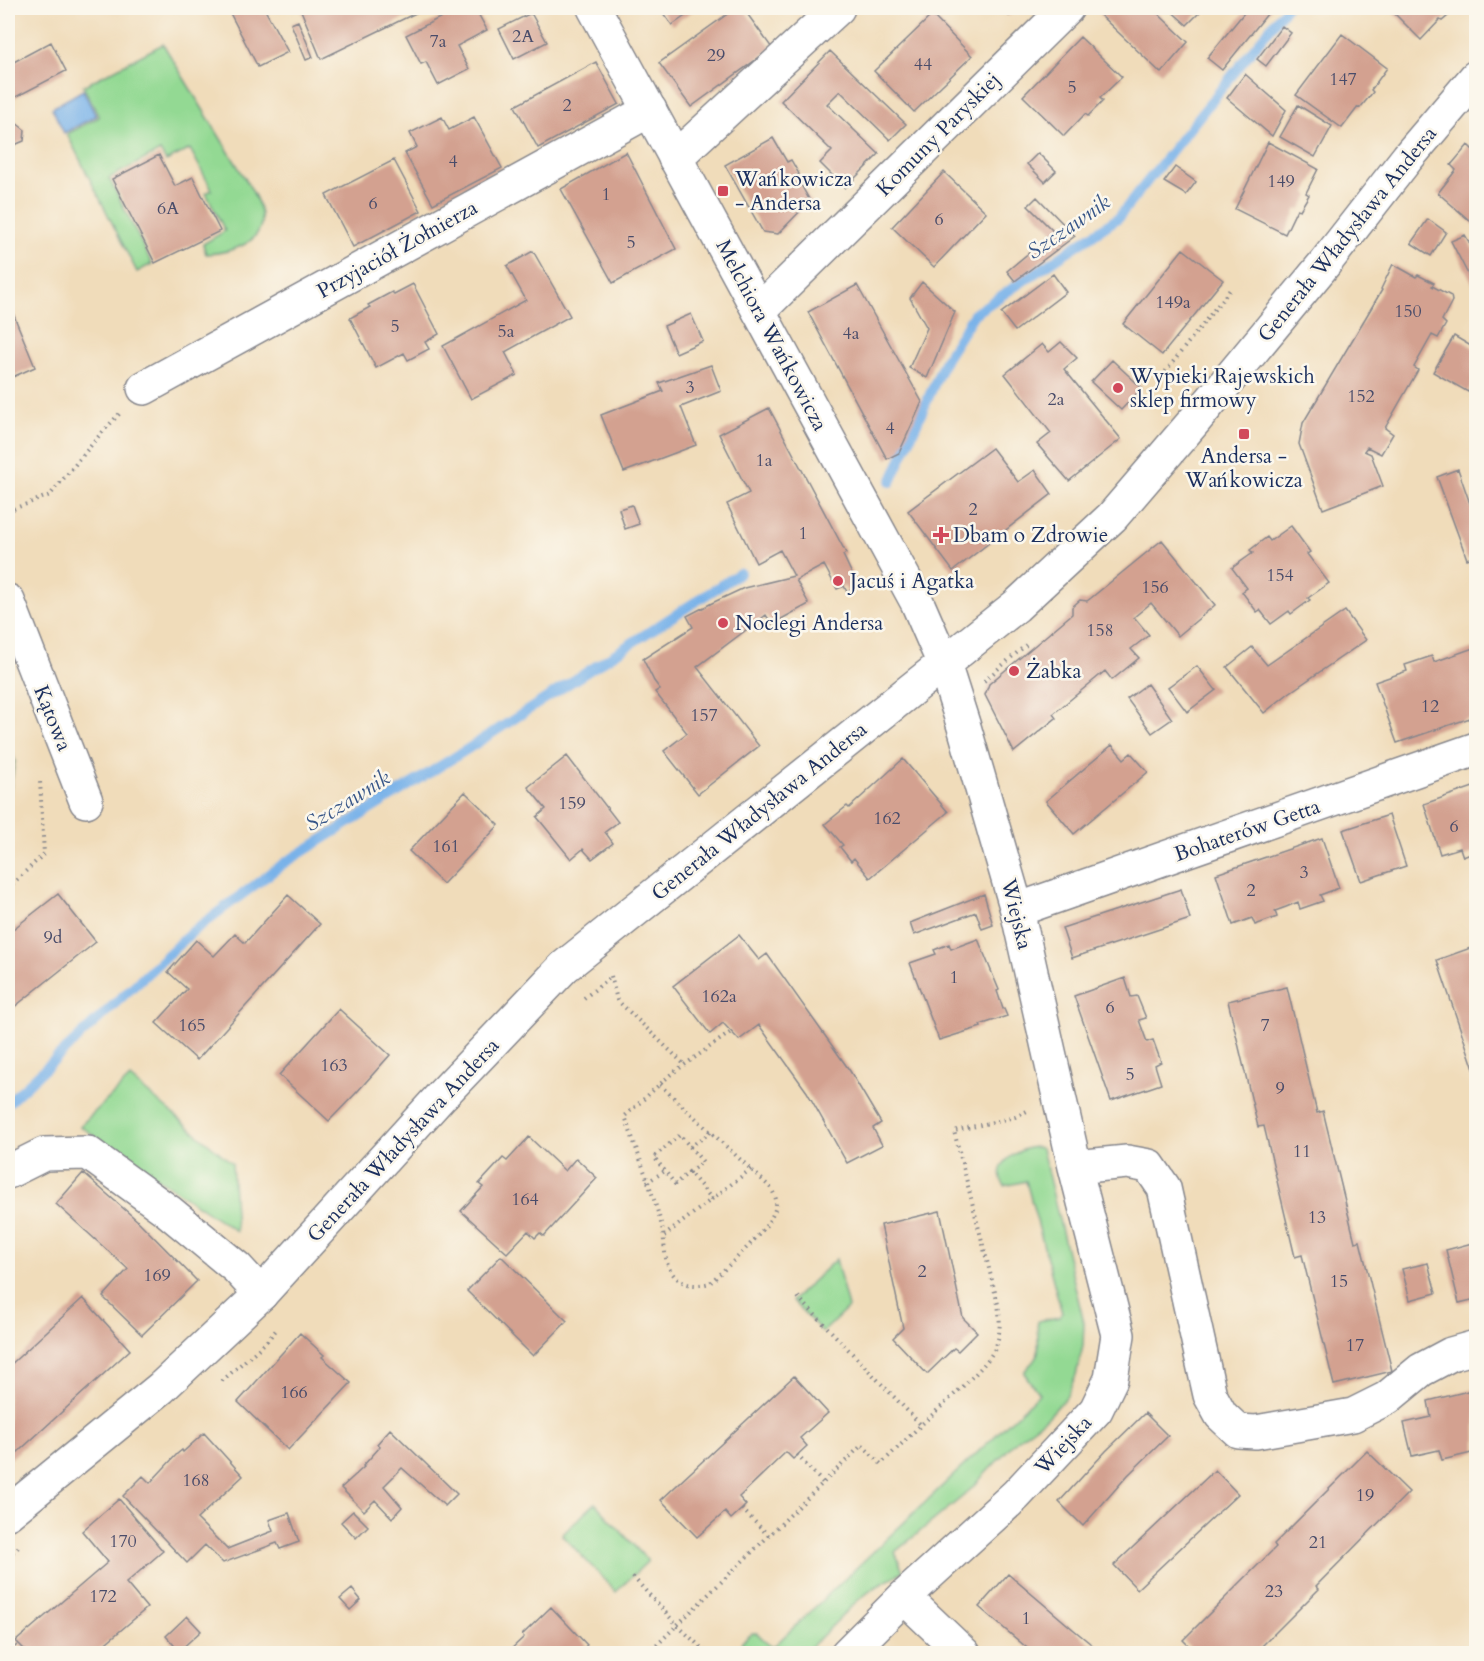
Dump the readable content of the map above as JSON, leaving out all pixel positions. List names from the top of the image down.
{
  "streets": {
    "street": [
      "Komuny Paryskiej",
      "Generała Władysława Andersa",
      "Przyjaciół Żołnierza",
      "Melchiora Wańkowicza",
      "Kątowa",
      "Bohaterów Getta",
      "Wiejska"
    ]
  },
  "crossings": [
    ["Komuny Paryskiej", "Melchiora Wańkowicza"],
    ["Generała Władysława Andersa", "Melchiora Wańkowicza"],
    ["Generała Władysława Andersa", "Wiejska"],
    ["Przyjaciół Żołnierza", "Melchiora Wańkowicza"],
    ["Melchiora Wańkowicza", "Wiejska"],
    ["Bohaterów Getta", "Wiejska"]
  ],
  "water": ["Szczawnik"],
  "places": {
    "transit": ["Wańkowicza - Andersa", "Andersa - Wańkowicza"],
    "other": [
      "Wypieki Rajewskich sklep firmowy",
      "Jacuś i Agatka",
      "Noclegi Andersa",
      "Żabka"
    ],
    "health": ["Dbam o Zdrowie"]
  },
  "house_numbers": [
    "2A",
    "7a",
    "29",
    "44",
    "147",
    "5",
    "2",
    "4",
    "149",
    "1",
    "6",
    "6A",
    "6",
    "5",
    "149a",
    "150",
    "5",
    "5a",
    "4a",
    "3",
    "152",
    "2a",
    "4",
    "1a",
    "2",
    "1",
    "154",
    "156",
    "158",
    "12",
    "157",
    "159",
    "162",
    "6",
    "161",
    "3",
    "2",
    "9d",
    "1",
    "162a",
    "6",
    "165",
    "7",
    "163",
    "5",
    "9",
    "11",
    "164",
    "13",
    "2",
    "169",
    "15",
    "17",
    "166",
    "168",
    "19",
    "170",
    "21",
    "23",
    "172",
    "1"
  ]
}
